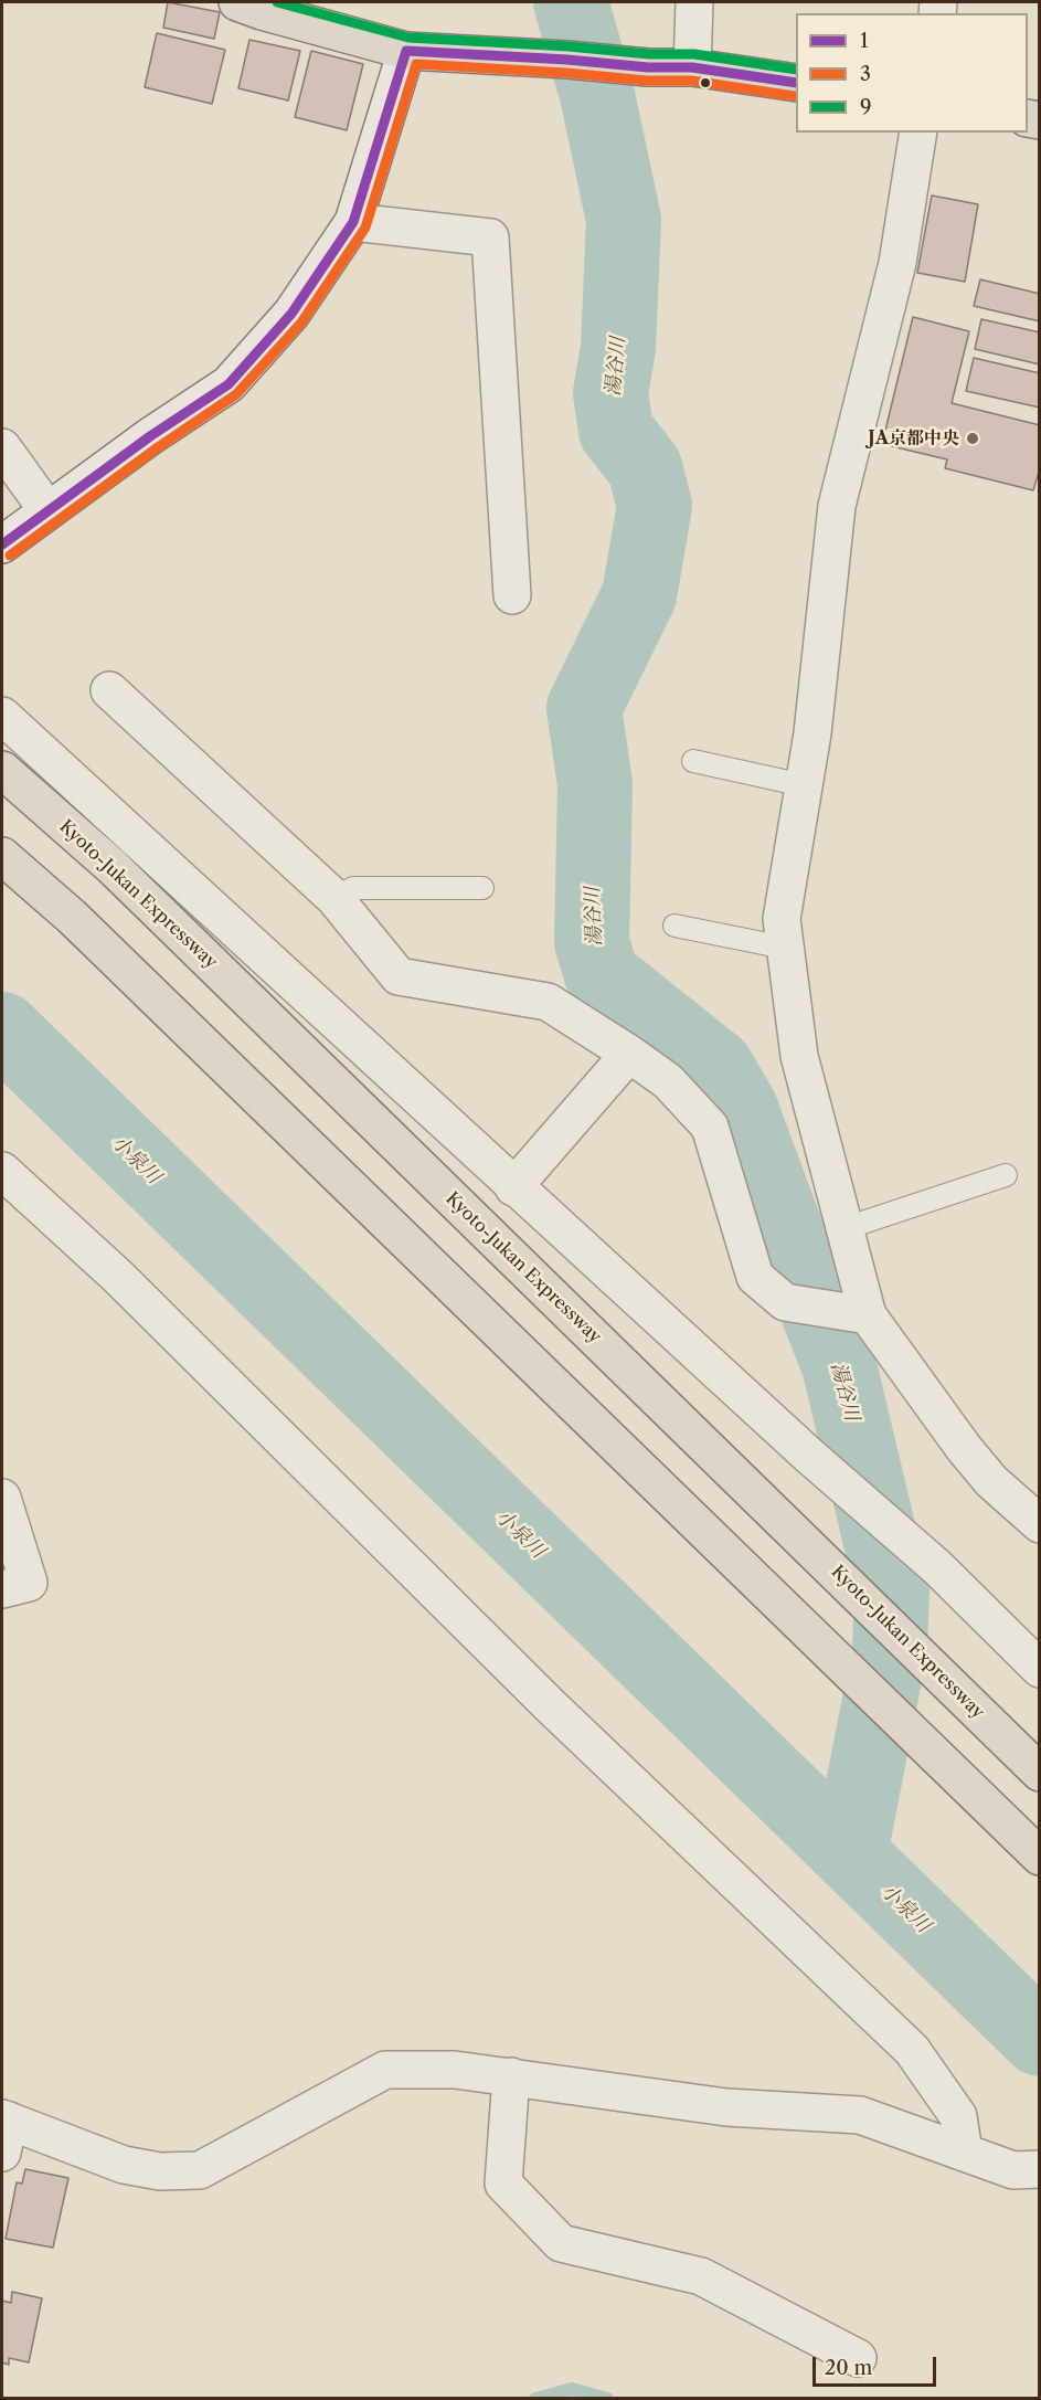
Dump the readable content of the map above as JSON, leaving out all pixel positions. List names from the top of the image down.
{
  "streets": {
    "main road": ["Kyoto-Jukan Expressway"]
  },
  "water": ["湯谷川", "小泉川"],
  "places": ["JA京都中央"],
  "lines": ["transit line 9", "transit line 1", "transit line 3"],
  "legend": ["1", "3", "9"],
  "scale_bar": "20 m"
}
